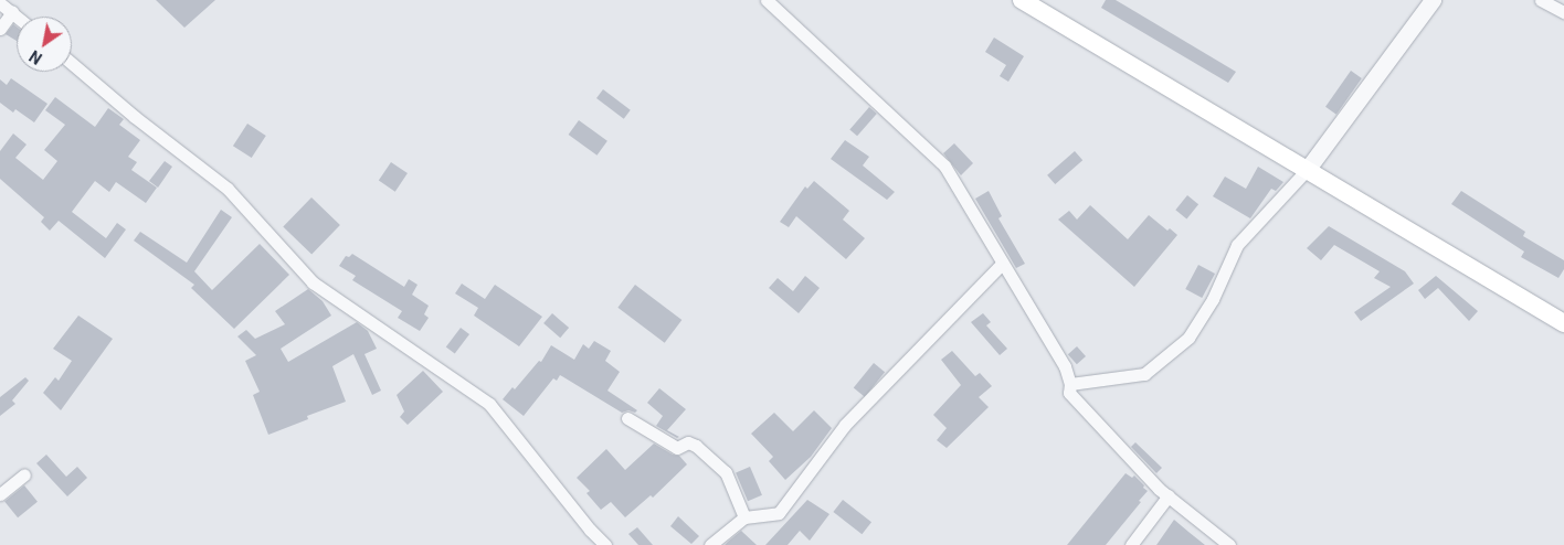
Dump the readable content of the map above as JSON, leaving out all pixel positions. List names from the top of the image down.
{
  "north": "bottom left"
}
